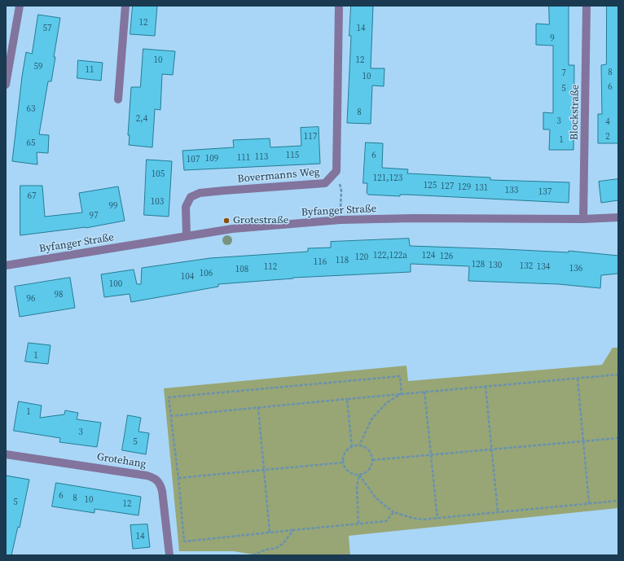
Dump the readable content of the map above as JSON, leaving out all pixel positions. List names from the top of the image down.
{
  "streets": {
    "street": [
      "Blockstraße",
      "Bovermanns Weg",
      "Byfanger Straße",
      "Grotehang"
    ]
  },
  "crossings": [
    ["Blockstraße", "Byfanger Straße"],
    ["Bovermanns Weg", "Byfanger Straße"]
  ],
  "places": ["Grotestraße"],
  "house_numbers": [
    "12",
    "57",
    "14",
    "9",
    "10",
    "12",
    "59",
    "11",
    "8",
    "7",
    "10",
    "6",
    "5",
    "63",
    "8",
    "2,4",
    "3",
    "4",
    "117",
    "2",
    "1",
    "65",
    "115",
    "6",
    "113",
    "111",
    "109",
    "107",
    "105",
    "121,123",
    "125",
    "127",
    "129",
    "131",
    "133",
    "137",
    "67",
    "103",
    "99",
    "97",
    "122,122a",
    "124",
    "126",
    "120",
    "118",
    "116",
    "128",
    "130",
    "132",
    "112",
    "134",
    "136",
    "108",
    "106",
    "104",
    "100",
    "98",
    "96",
    "1",
    "1",
    "3",
    "5",
    "6",
    "8",
    "10",
    "5",
    "12",
    "14"
  ]
}
